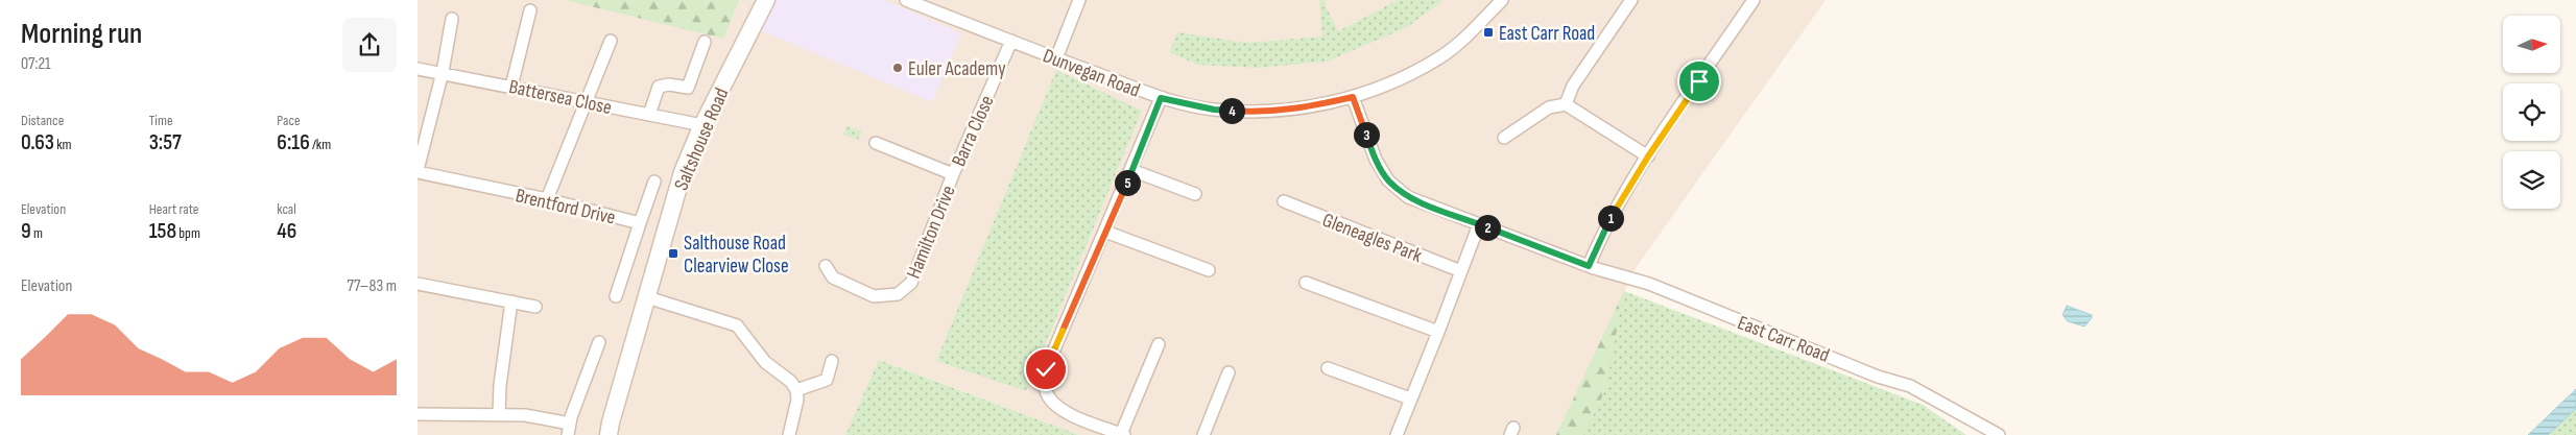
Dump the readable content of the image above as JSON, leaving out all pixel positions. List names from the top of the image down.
{
  "streets": {
    "main road": ["Saltshouse Road"],
    "street": [
      "Dunvegan Road",
      "Battersea Close",
      "Barra Close",
      "Brentford Drive",
      "Hamilton Drive",
      "Gleneagles Park",
      "East Carr Road"
    ]
  },
  "crossings": [
    ["Dunvegan Road", "Barra Close"],
    ["Dunvegan Road", "East Carr Road"],
    ["Battersea Close", "Saltshouse Road"],
    ["Barra Close", "Hamilton Drive"]
  ],
  "places": {
    "transit": ["East Carr Road", "Salthouse Road Clearview Close"],
    "other": ["Euler Academy"]
  },
  "north": "right",
  "page": {
    "heading": ["Morning run", "07:21"],
    "stats": [
      ["Distance", "0.63 km"],
      ["Time", "3:57"],
      ["Pace", "6:16 /km"],
      ["Elevation", "9 m"],
      ["Heart rate", "158 bpm"],
      ["kcal", "46"]
    ],
    "pins": [
      "4",
      "3",
      "5",
      "1",
      "2"
    ],
    "chart": ["Elevation", "77–83 m"]
  }
}
